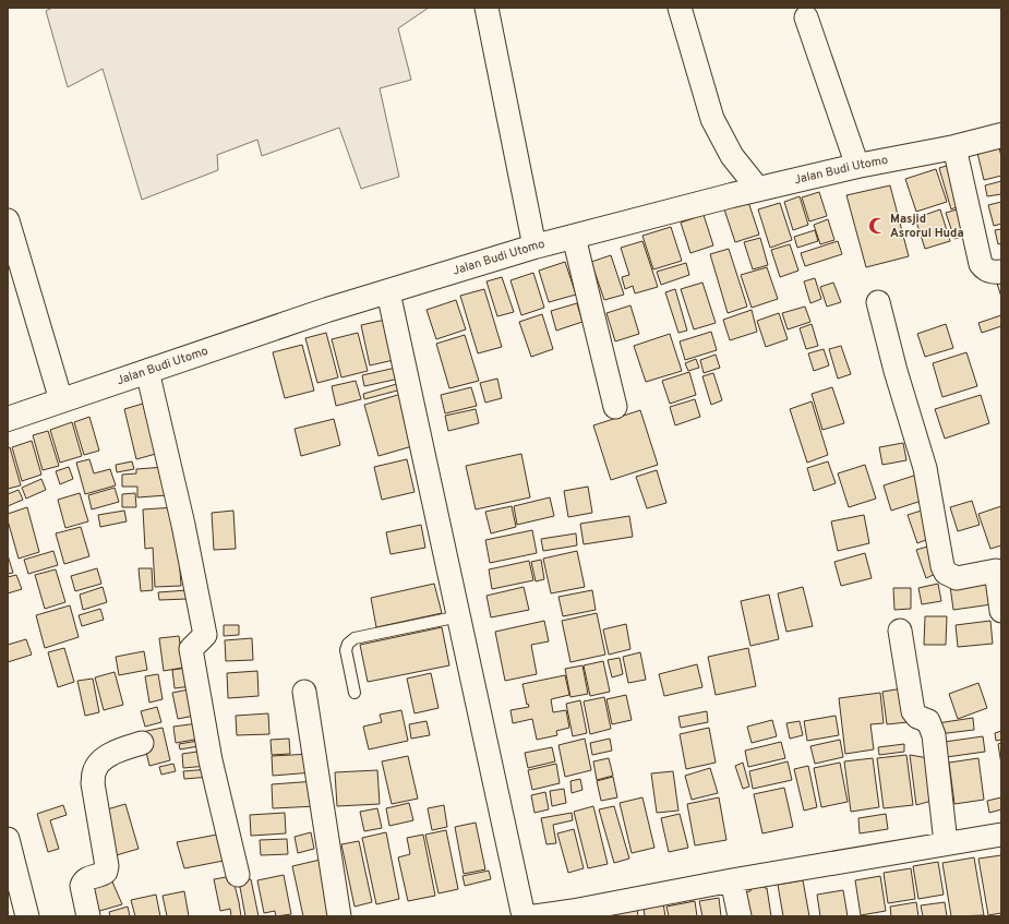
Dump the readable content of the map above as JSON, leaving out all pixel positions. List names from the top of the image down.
{
  "streets": {
    "street": ["Jalan Budi Utomo"]
  },
  "places": {
    "mosque": ["Masjid Asrorul Huda"]
  }
}
